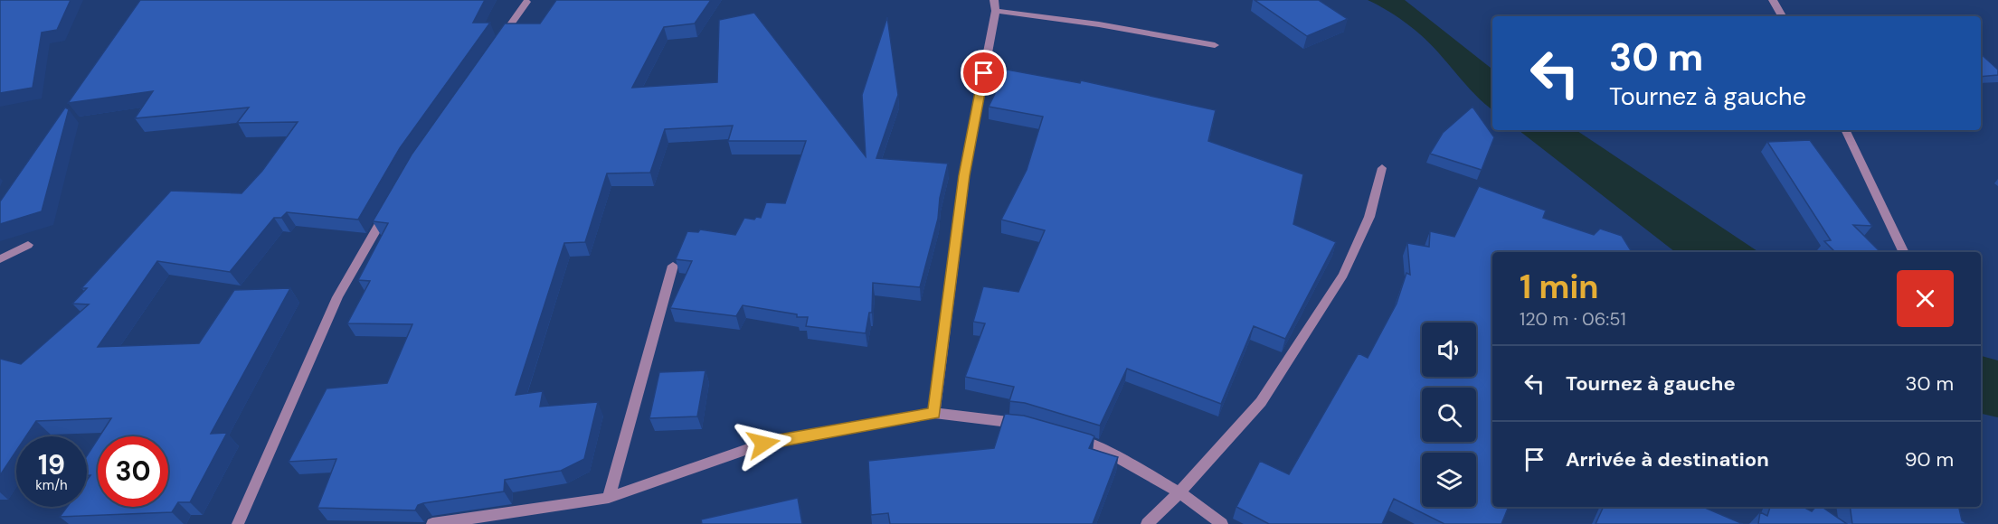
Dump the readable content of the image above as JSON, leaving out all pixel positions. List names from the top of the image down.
{
  "page": {
    "turn": ["30 m", "Tournez à gauche"],
    "heading": ["1 min", "120 m · 06:51"],
    "list": [
      {
        "name": "Tournez à gauche",
        "value": "30 m"
      },
      {
        "name": "Arrivée à destination",
        "value": "90 m"
      }
    ],
    "speed": "19 km/h",
    "limit": "30"
  }
}
